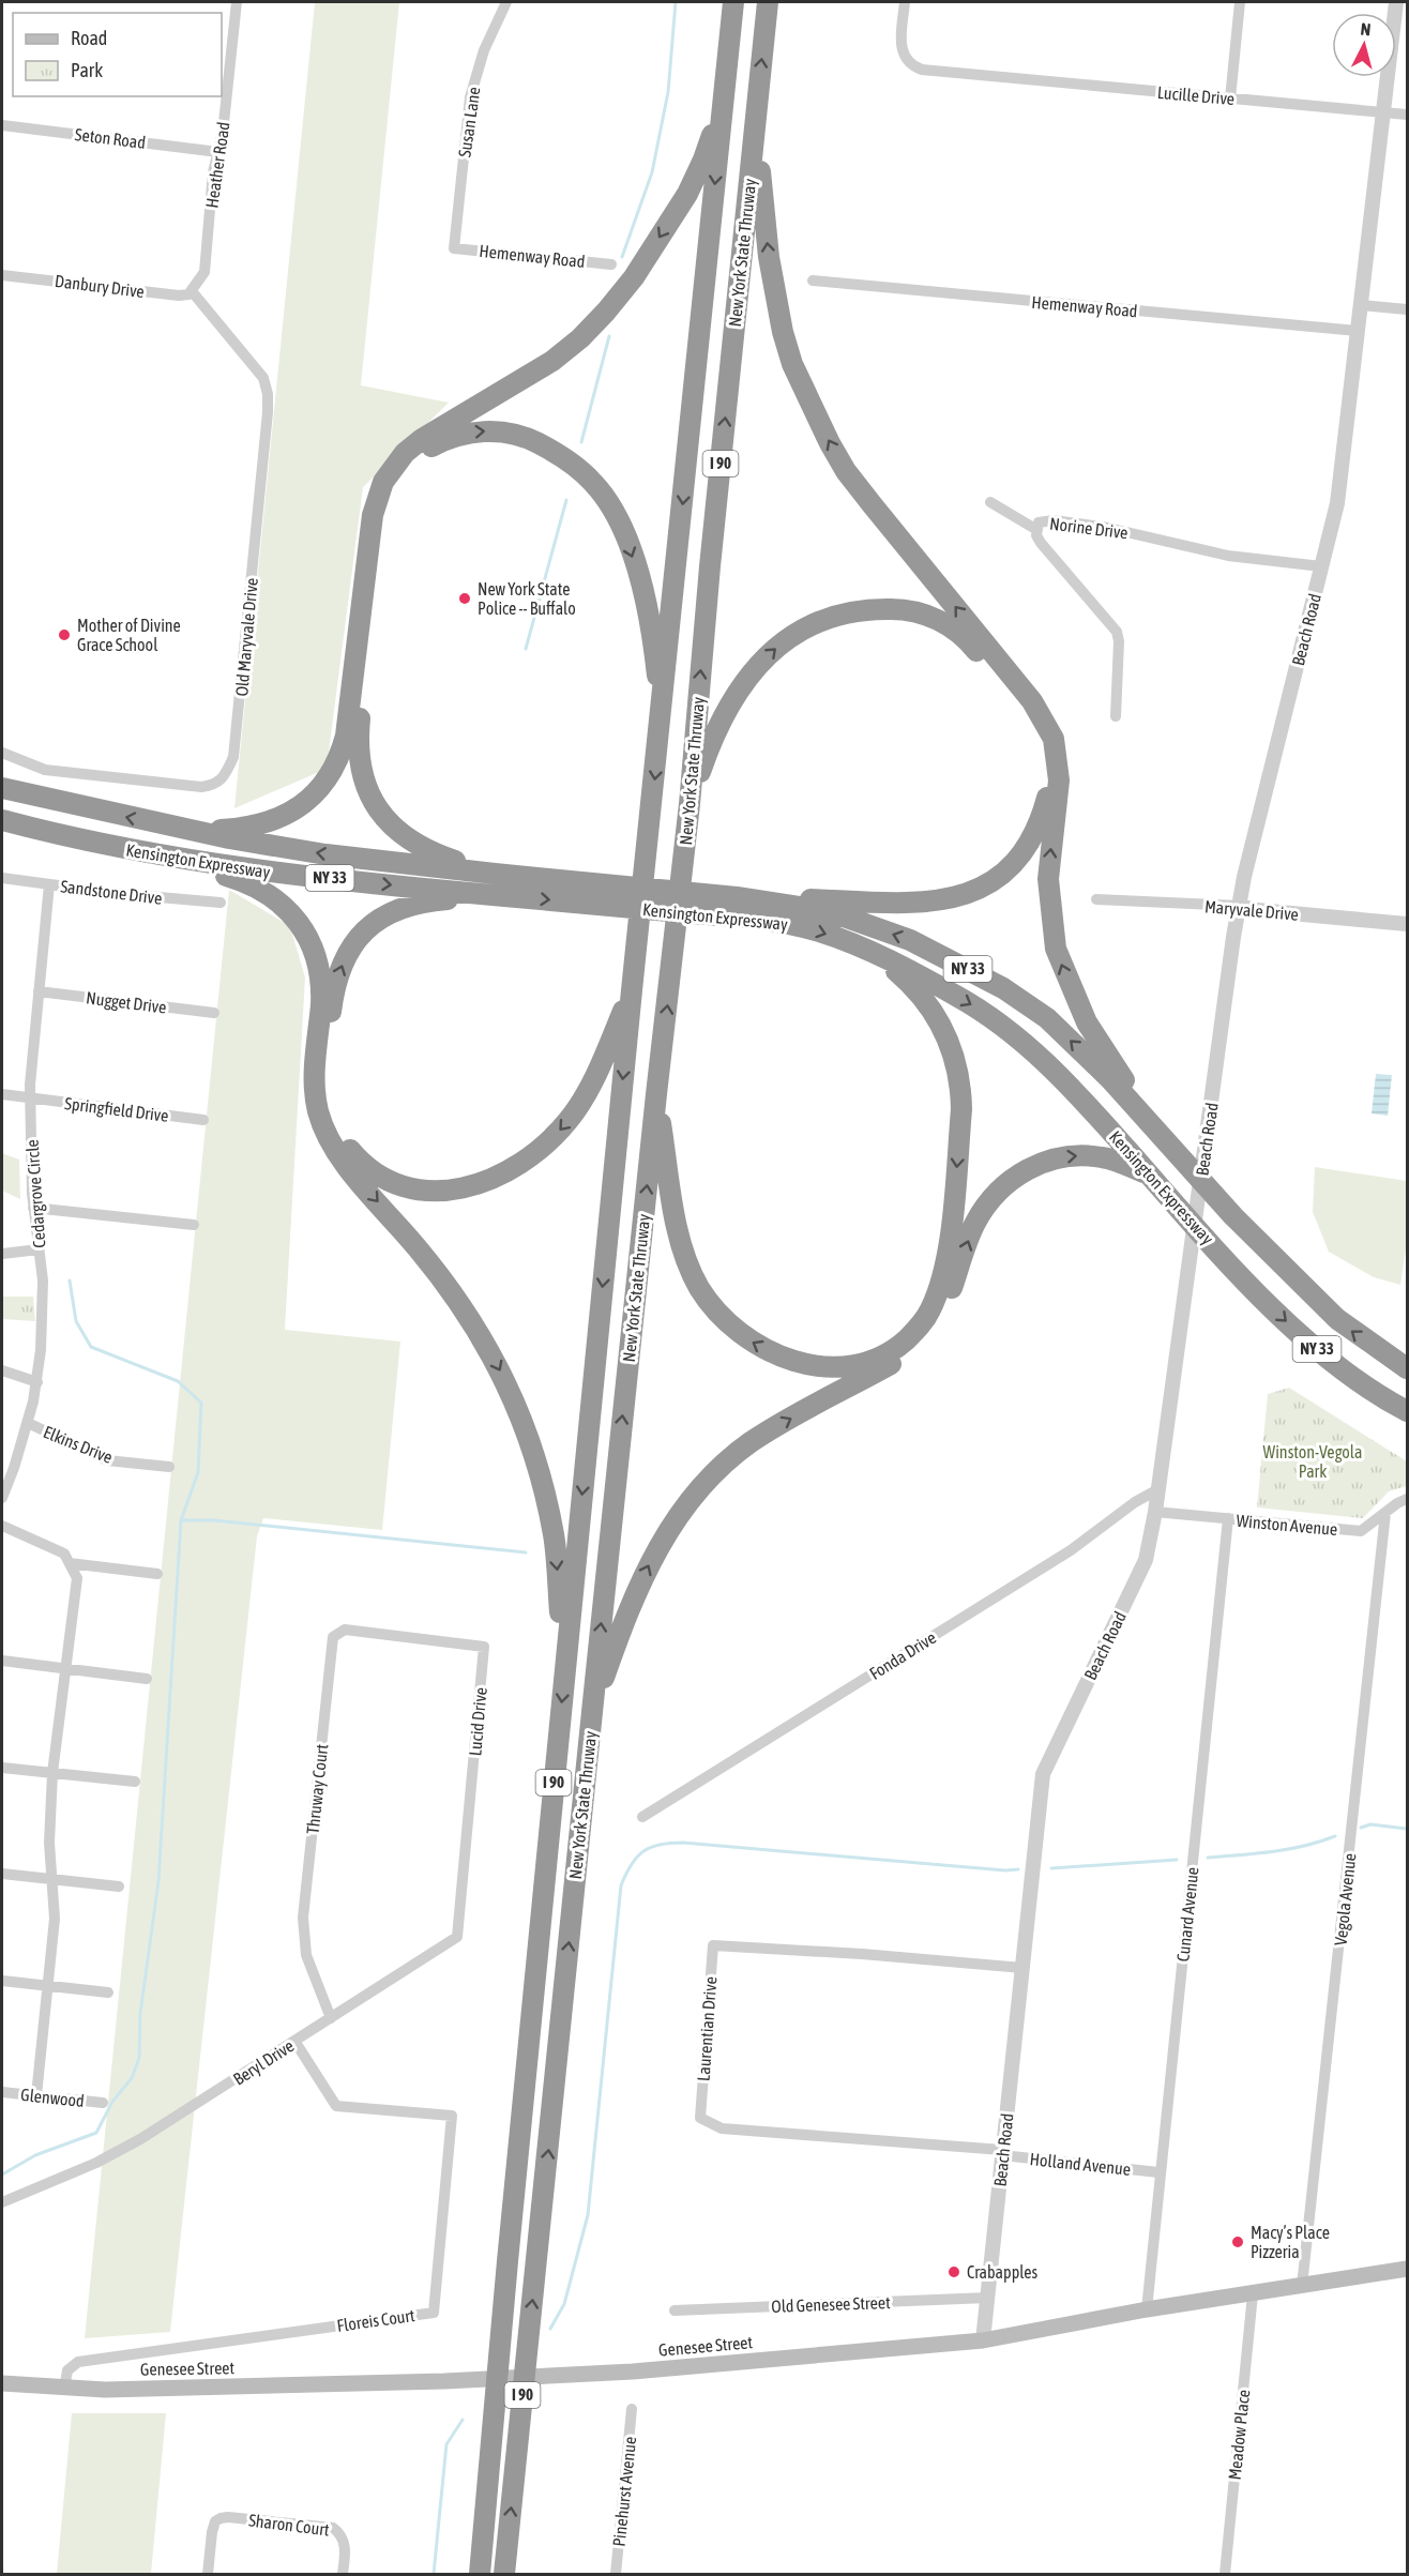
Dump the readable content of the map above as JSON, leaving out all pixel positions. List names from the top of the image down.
{
  "streets": {
    "highway": [
      "New York State Thruway",
      "I 90",
      "Kensington Expressway",
      "NY 33"
    ],
    "main road": ["Genesee Street"],
    "street": [
      "Lucille Drive",
      "Susan Lane",
      "Seton Road",
      "Heather Road",
      "Hemenway Road",
      "Danbury Drive",
      "Norine Drive",
      "Beach Road",
      "Old Maryvale Drive",
      "Sandstone Drive",
      "Maryvale Drive",
      "Nugget Drive",
      "Springfield Drive",
      "Cedargrove Circle",
      "Elkins Drive",
      "Winston Avenue",
      "Fonda Drive",
      "Lucid Drive",
      "Thruway Court",
      "Vegola Avenue",
      "Cunard Avenue",
      "Laurentian Drive",
      "Beryl Drive",
      "Glenwood",
      "Holland Avenue",
      "Old Genesee Street",
      "Floreis Court",
      "Meadow Place",
      "Pinehurst Avenue",
      "Sharon Court"
    ]
  },
  "crossings": [
    ["Lucille Drive", "Beach Road"],
    ["Susan Lane", "Hemenway Road"],
    ["Seton Road", "Heather Road"],
    ["Heather Road", "Danbury Drive"],
    ["Heather Road", "Old Maryvale Drive"],
    ["Hemenway Road", "Beach Road"],
    ["Danbury Drive", "Old Maryvale Drive"],
    ["Norine Drive", "Beach Road"],
    ["Beach Road", "Maryvale Drive"],
    ["Beach Road", "Winston Avenue"],
    ["Beach Road", "Fonda Drive"],
    ["Beach Road", "Laurentian Drive"],
    ["Beach Road", "Holland Avenue"],
    ["Beach Road", "Old Genesee Street"],
    ["Beach Road", "Genesee Street"],
    ["Sandstone Drive", "Cedargrove Circle"],
    ["Nugget Drive", "Cedargrove Circle"],
    ["Springfield Drive", "Cedargrove Circle"],
    ["Cedargrove Circle", "Elkins Drive"],
    ["Winston Avenue", "Vegola Avenue"],
    ["Winston Avenue", "Cunard Avenue"],
    ["Lucid Drive", "Thruway Court"],
    ["Lucid Drive", "Beryl Drive"],
    ["Thruway Court", "Beryl Drive"],
    ["Vegola Avenue", "Genesee Street"],
    ["Cunard Avenue", "Holland Avenue"],
    ["Cunard Avenue", "Genesee Street"],
    ["Laurentian Drive", "Holland Avenue"],
    ["Beryl Drive", "Floreis Court"],
    ["Floreis Court", "Genesee Street"],
    ["Genesee Street", "Meadow Place"]
  ],
  "parks": ["Winston-Vegola Park"],
  "places": [
    "New York State Police -- Buffalo",
    "Mother of Divine Grace School",
    "Macy’s Place Pizzeria",
    "Crabapples"
  ],
  "legend": ["Road", "Park"],
  "north": "top"
}
